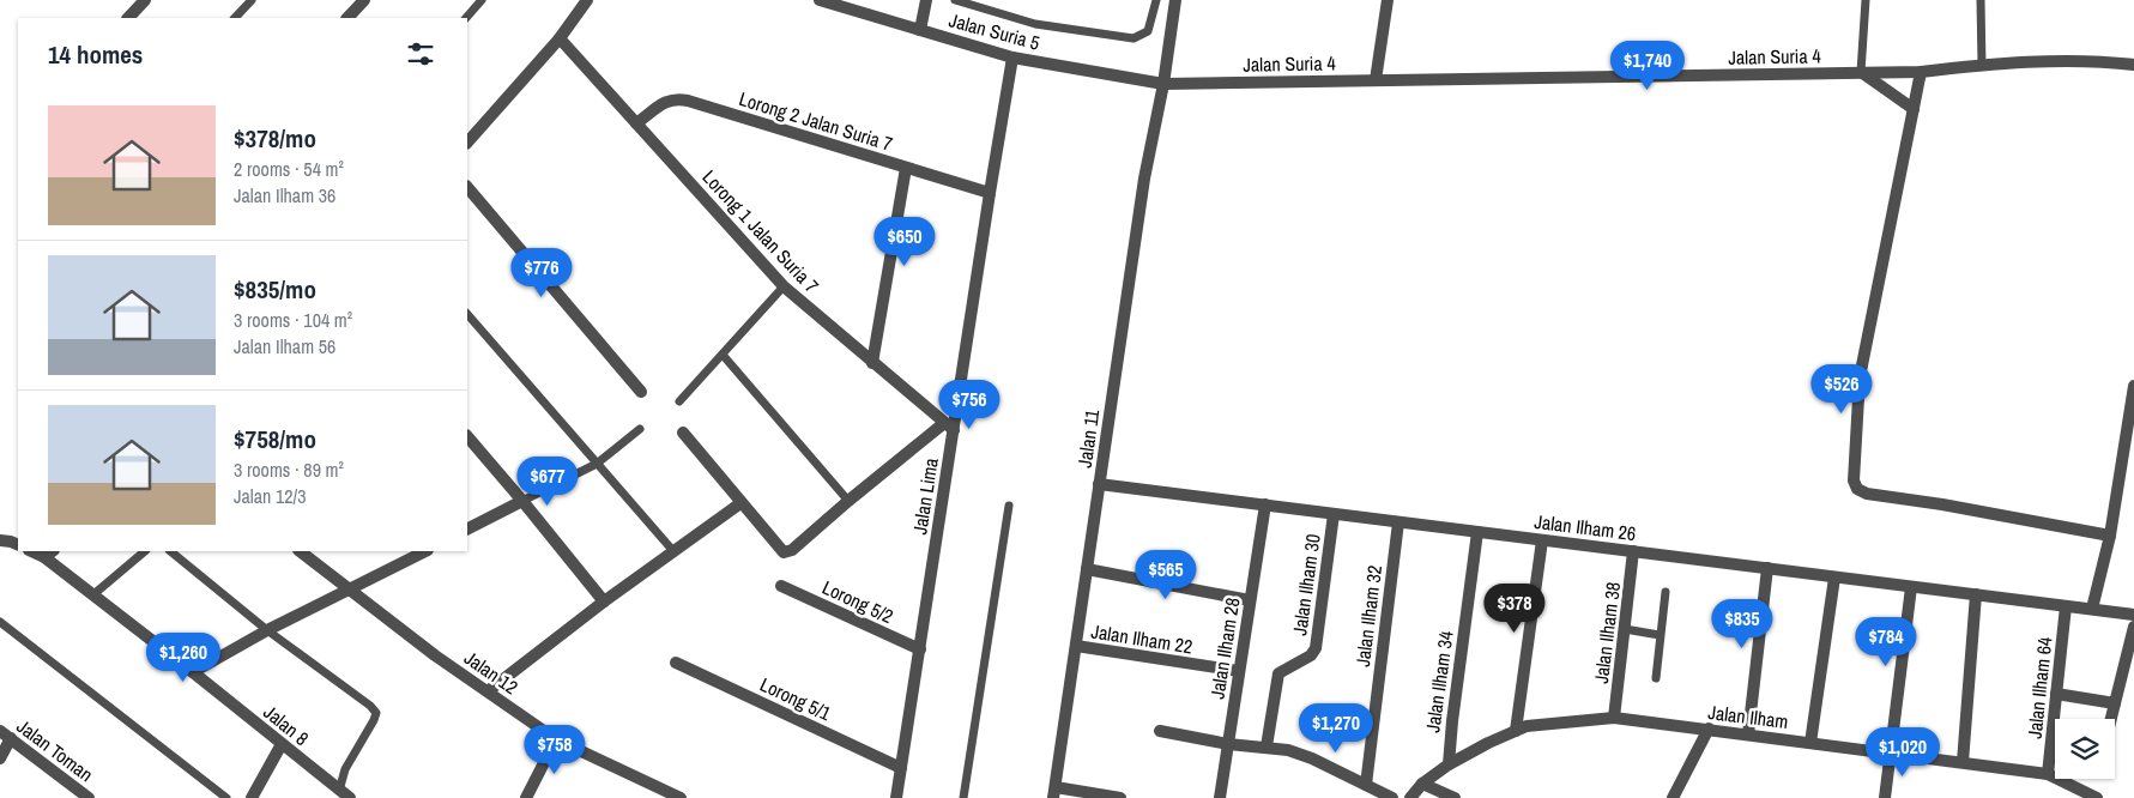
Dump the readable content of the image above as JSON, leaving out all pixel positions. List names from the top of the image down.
{
  "streets": {
    "street": [
      "Jalan Suria 5",
      "Jalan Suria 4",
      "Lorong 2 Jalan Suria 7",
      "Lorong 1 Jalan Suria 7",
      "Jalan 11",
      "Jalan Lima",
      "Jalan Ilham 26",
      "Jalan Ilham 30",
      "Lorong 5/2",
      "Jalan Ilham 32",
      "Jalan Ilham 38",
      "Jalan Ilham 22",
      "Jalan Ilham 28",
      "Jalan 12",
      "Jalan Ilham 34",
      "Jalan Ilham 64",
      "Lorong 5/1",
      "Jalan Ilham",
      "Jalan 8",
      "Jalan Toman"
    ]
  },
  "crossings": [
    ["Jalan Suria 5", "Jalan Suria 4"],
    ["Jalan Suria 5", "Jalan 11"],
    ["Jalan Suria 5", "Jalan Lima"],
    ["Jalan Suria 4", "Jalan 11"],
    ["Lorong 2 Jalan Suria 7", "Lorong 1 Jalan Suria 7"],
    ["Lorong 2 Jalan Suria 7", "Jalan Lima"],
    ["Lorong 1 Jalan Suria 7", "Jalan Lima"],
    ["Jalan 11", "Jalan Ilham 26"],
    ["Jalan 11", "Jalan Ilham 22"],
    ["Jalan Lima", "Lorong 5/2"],
    ["Jalan Lima", "Lorong 5/1"],
    ["Jalan Ilham 26", "Jalan Ilham 30"],
    ["Jalan Ilham 26", "Jalan Ilham 32"],
    ["Jalan Ilham 26", "Jalan Ilham 38"],
    ["Jalan Ilham 26", "Jalan Ilham 28"],
    ["Jalan Ilham 26", "Jalan Ilham 34"],
    ["Jalan Ilham 26", "Jalan Ilham 64"],
    ["Jalan Ilham 38", "Jalan Ilham"],
    ["Jalan Ilham 22", "Jalan Ilham 28"],
    ["Jalan Ilham 34", "Jalan Ilham"],
    ["Jalan Ilham 64", "Jalan Ilham"]
  ],
  "page": {
    "heading": "14 homes",
    "price": [
      "$1,740",
      "$650",
      "$776",
      "$526",
      "$756",
      "$677",
      "$565",
      "$378",
      "$835",
      "$784",
      "$1,260",
      "$1,270",
      "$758",
      "$1,020"
    ],
    "list": [
      {
        "name": "$378/mo",
        "note": "2 rooms · 54 m² · Jalan Ilham 36"
      },
      {
        "name": "$835/mo",
        "note": "3 rooms · 104 m² · Jalan Ilham 56"
      },
      {
        "name": "$758/mo",
        "note": "3 rooms · 89 m² · Jalan 12/3"
      }
    ]
  }
}
